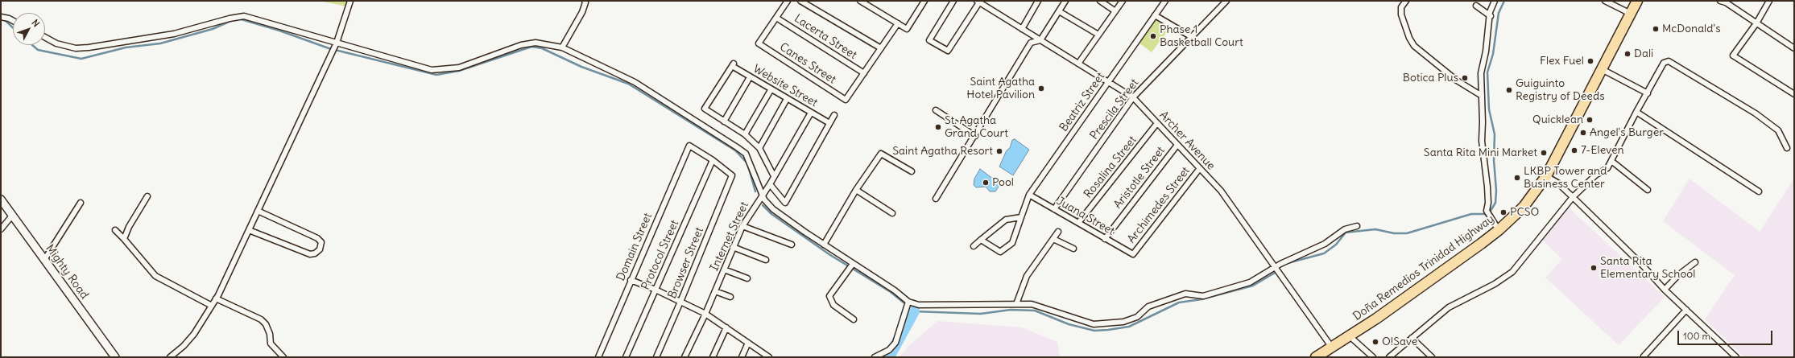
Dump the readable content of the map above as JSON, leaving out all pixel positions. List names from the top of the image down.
{
  "streets": {
    "highway": ["Doña Remedios Trinidad Highway"],
    "street": [
      "Lacerta Street",
      "Canes Street",
      "Website Street",
      "Beatriz Street",
      "Prescila Street",
      "Archer Avenue",
      "Rosalina Street",
      "Aristotle Street",
      "Archimedes Street",
      "Juana Street",
      "Internet Street",
      "Domain Street",
      "Protocol Street",
      "Browser Street",
      "Mighty Road"
    ]
  },
  "crossings": [
    ["Lacerta Street", "Canes Street"],
    ["Website Street", "Internet Street"],
    ["Beatriz Street", "Archer Avenue"],
    ["Beatriz Street", "Juana Street"],
    ["Prescila Street", "Archer Avenue"],
    ["Prescila Street", "Juana Street"],
    ["Archer Avenue", "Rosalina Street"],
    ["Archer Avenue", "Aristotle Street"],
    ["Archer Avenue", "Archimedes Street"],
    ["Archer Avenue", "Doña Remedios Trinidad Highway"],
    ["Rosalina Street", "Juana Street"],
    ["Aristotle Street", "Juana Street"],
    ["Archimedes Street", "Juana Street"],
    ["Domain Street", "Protocol Street"],
    ["Domain Street", "Browser Street"],
    ["Protocol Street", "Browser Street"]
  ],
  "places": [
    "McDonald's",
    "Phase 1 Basketball Court",
    "Dali",
    "Flex Fuel",
    "Botica Plus",
    "Saint Agatha Hotel Pavilion",
    "Guiguinto Registry of Deeds",
    "Quicklean",
    "St. Agatha Grand Court",
    "Angel's Burger",
    "7-Eleven",
    "Saint Agatha Resort",
    "Santa Rita Mini Market",
    "LKBP Tower and Business Center",
    "Pool",
    "PCSO",
    "Santa Rita Elementary School",
    "O!Save"
  ],
  "scale_bar": "100 m",
  "north": "top right"
}
